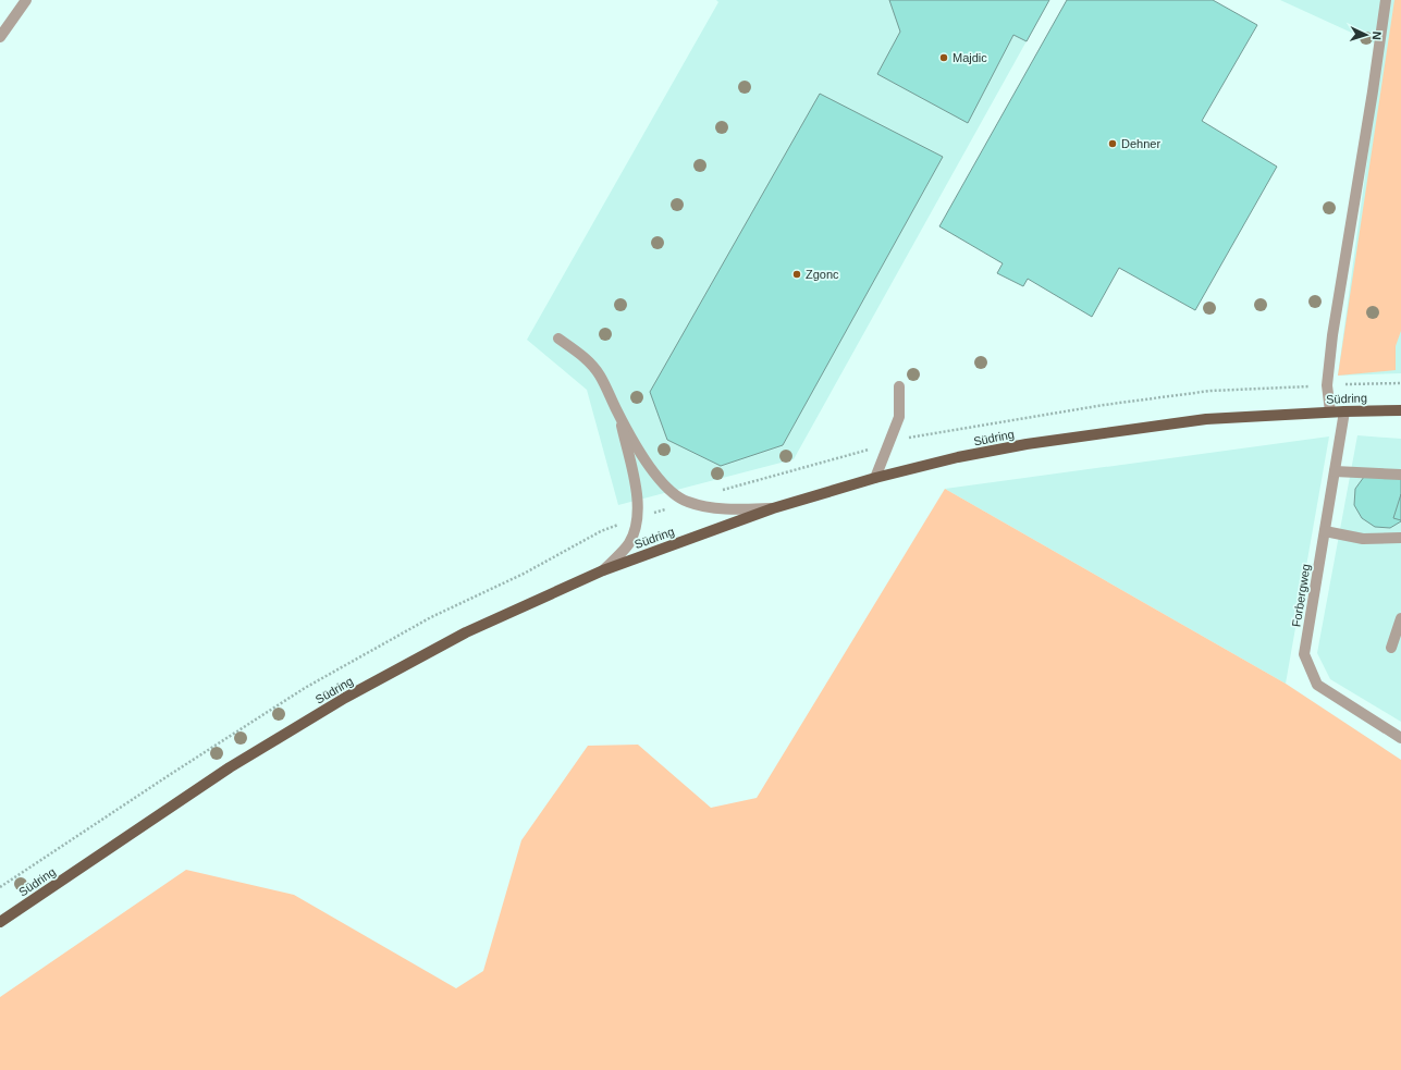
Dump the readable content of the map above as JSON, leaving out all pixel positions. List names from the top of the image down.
{
  "streets": {
    "main road": ["Südring"],
    "street": ["Forbergweg"]
  },
  "crossings": [
    ["Südring", "Forbergweg"]
  ],
  "places": ["Majdic", "Dehner", "Zgonc"],
  "north": "right"
}
